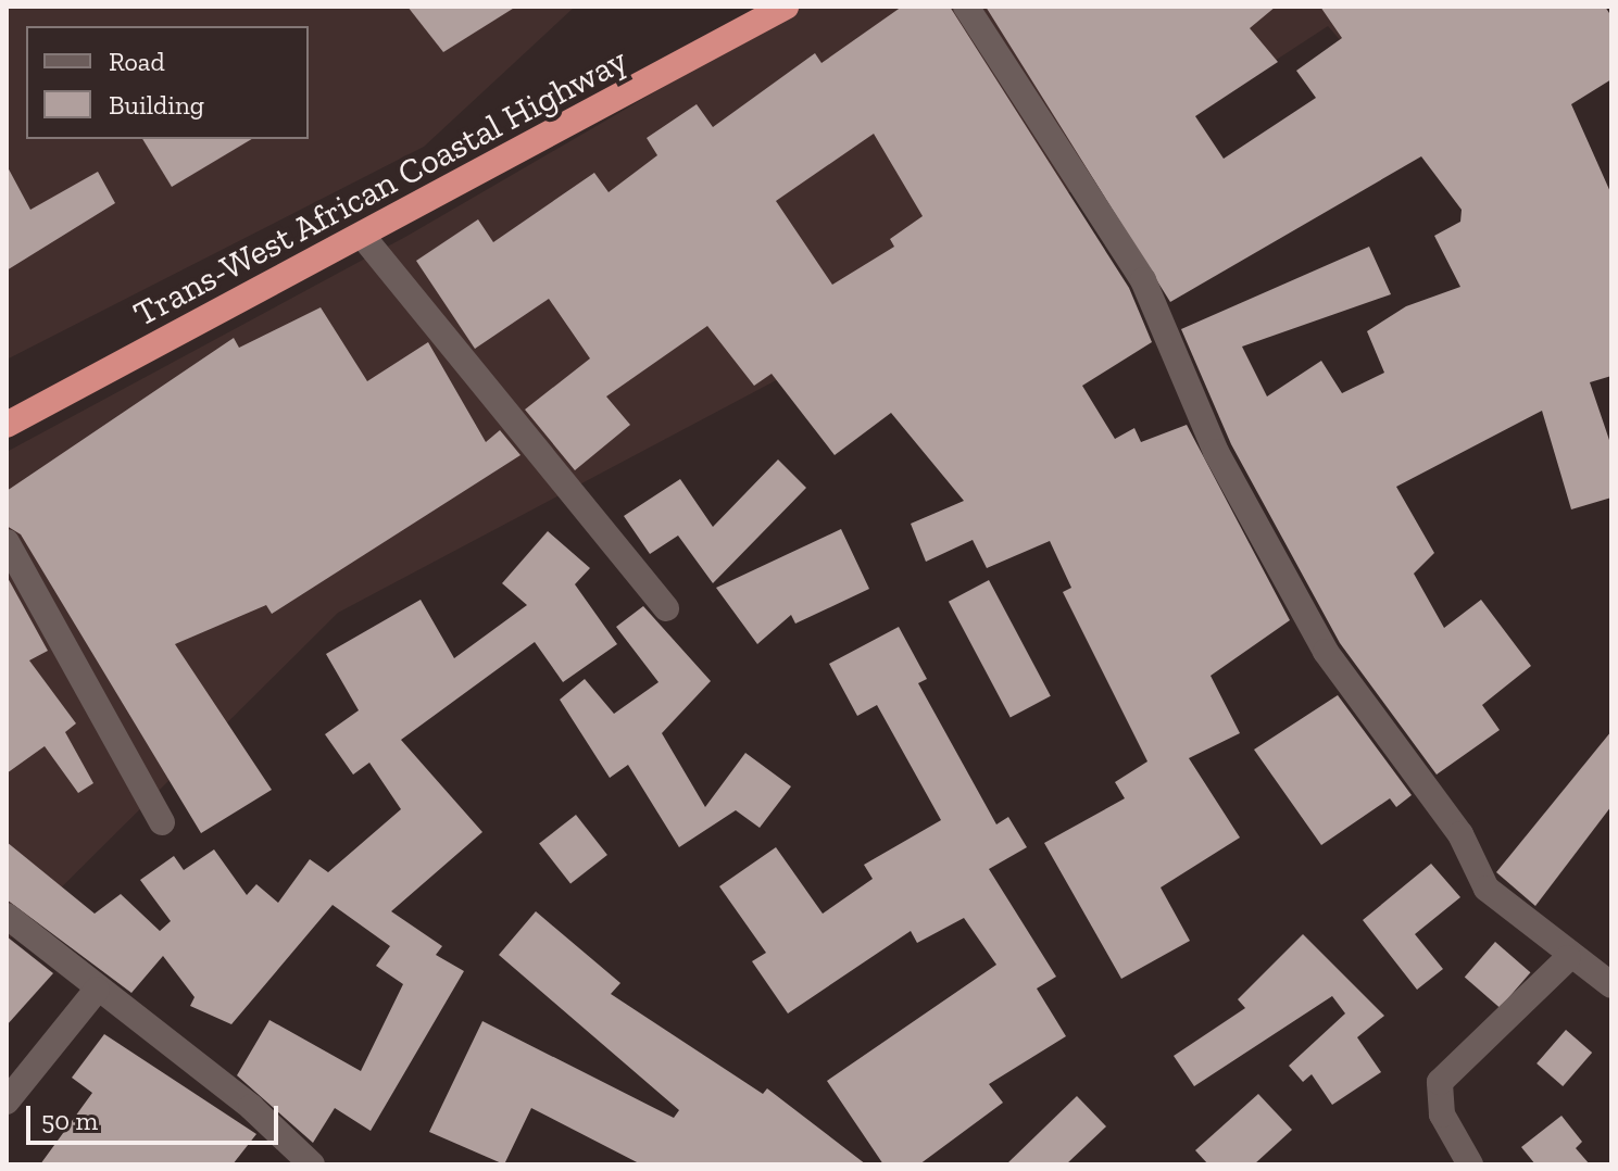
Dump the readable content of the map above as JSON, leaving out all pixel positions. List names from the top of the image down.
{
  "streets": {
    "highway": ["Trans-West African Coastal Highway"]
  },
  "legend": ["Road", "Building"],
  "scale_bar": "50 m"
}
